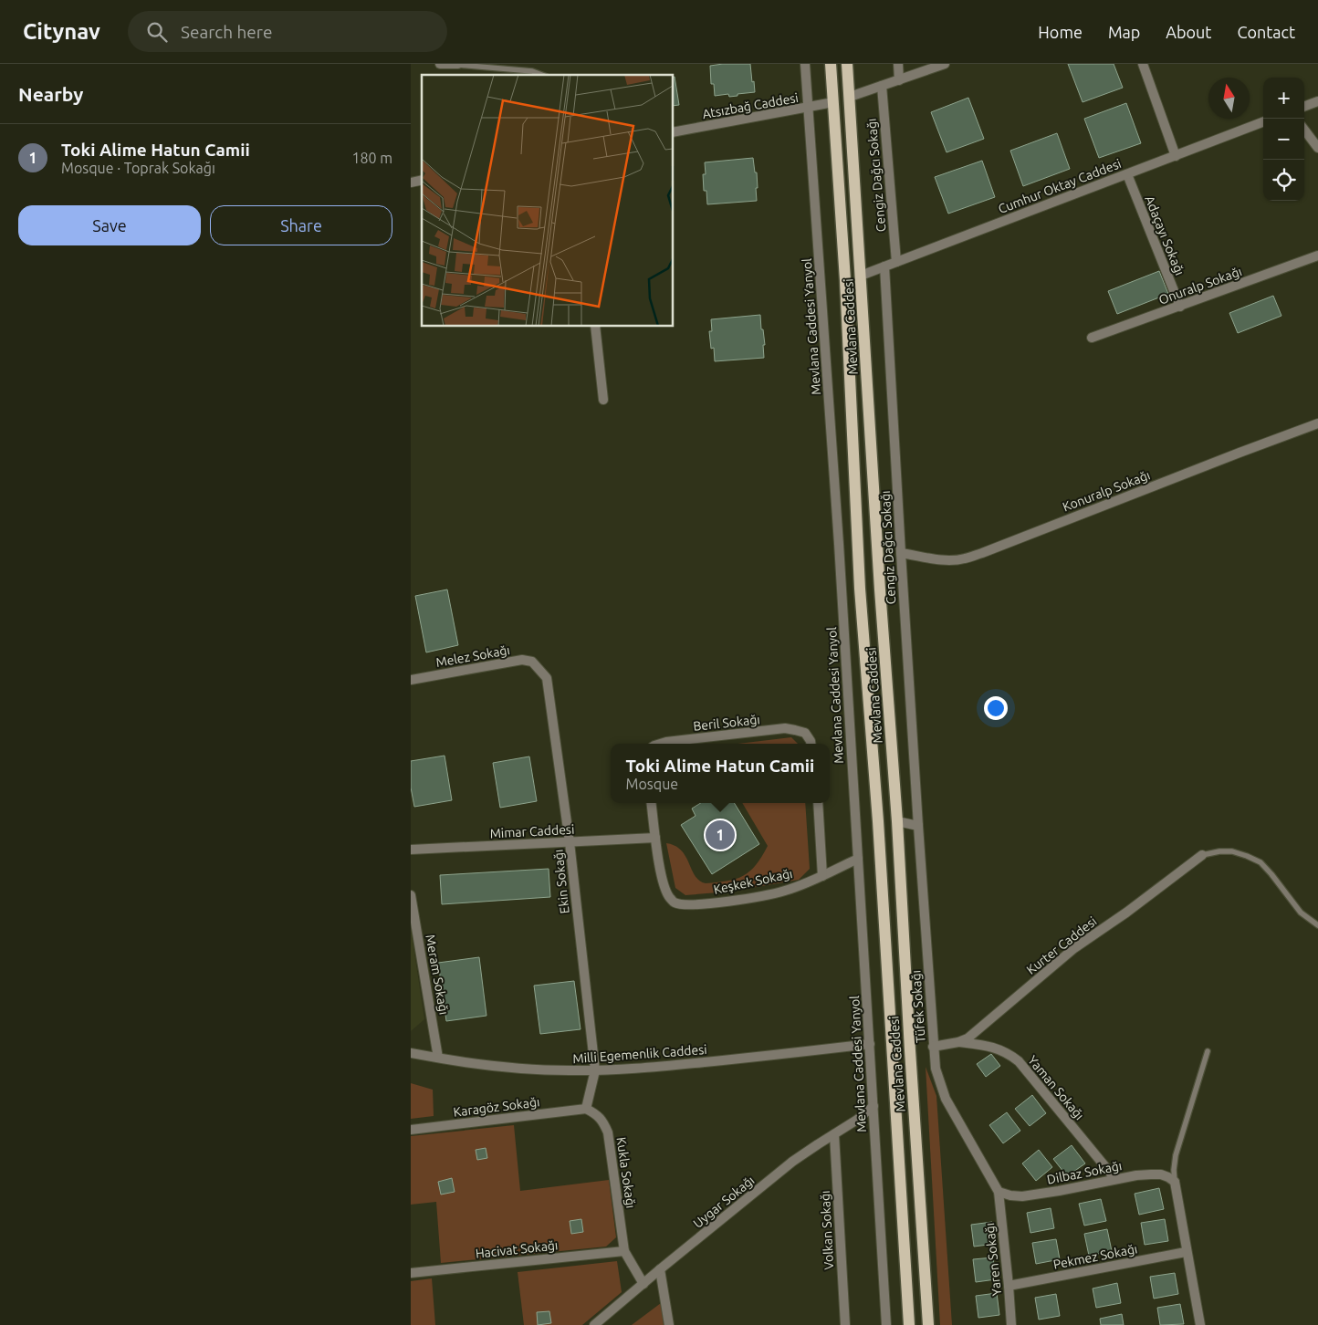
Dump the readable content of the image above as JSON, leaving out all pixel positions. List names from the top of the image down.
{
  "streets": {
    "main road": ["Mevlana Caddesi"],
    "street": [
      "Atsızbağ Caddesi",
      "Cengiz Dağcı Sokağı",
      "Cumhur Oktay Caddesi",
      "Adaçayı Sokağı",
      "Onuralp Sokağı",
      "Mevlana Caddesi Yanyol",
      "Konuralp Sokağı",
      "Melez Sokağı",
      "Beril Sokağı",
      "Mimar Caddesi",
      "Ekin Sokağı",
      "Keşkek Sokağı",
      "Kurter Caddesi",
      "Meram Sokağı",
      "Tüfek Sokağı",
      "Milli Egemenlik Caddesi",
      "Yaman Sokağı",
      "Karagöz Sokağı",
      "Kukla Sokağı",
      "Dilbaz Sokağı",
      "Uygar Sokağı",
      "Volkan Sokağı",
      "Hacivat Sokağı",
      "Pekmez Sokağı",
      "Yaren Sokağı"
    ]
  },
  "crossings": [
    ["Atsızbağ Caddesi", "Mevlana Caddesi Yanyol"],
    ["Atsızbağ Caddesi", "Mevlana Caddesi"],
    ["Cengiz Dağcı Sokağı", "Cumhur Oktay Caddesi"],
    ["Cengiz Dağcı Sokağı", "Konuralp Sokağı"],
    ["Cengiz Dağcı Sokağı", "Tüfek Sokağı"],
    ["Cumhur Oktay Caddesi", "Adaçayı Sokağı"],
    ["Cumhur Oktay Caddesi", "Mevlana Caddesi"],
    ["Adaçayı Sokağı", "Onuralp Sokağı"],
    ["Mevlana Caddesi Yanyol", "Keşkek Sokağı"],
    ["Mevlana Caddesi Yanyol", "Milli Egemenlik Caddesi"],
    ["Mevlana Caddesi Yanyol", "Uygar Sokağı"],
    ["Melez Sokağı", "Ekin Sokağı"],
    ["Mimar Caddesi", "Ekin Sokağı"],
    ["Mimar Caddesi", "Keşkek Sokağı"],
    ["Ekin Sokağı", "Milli Egemenlik Caddesi"],
    ["Kurter Caddesi", "Tüfek Sokağı"],
    ["Kurter Caddesi", "Yaman Sokağı"],
    ["Meram Sokağı", "Milli Egemenlik Caddesi"],
    ["Tüfek Sokağı", "Dilbaz Sokağı"],
    ["Tüfek Sokağı", "Yaren Sokağı"],
    ["Yaman Sokağı", "Dilbaz Sokağı"],
    ["Karagöz Sokağı", "Kukla Sokağı"],
    ["Kukla Sokağı", "Uygar Sokağı"],
    ["Kukla Sokağı", "Hacivat Sokağı"],
    ["Dilbaz Sokağı", "Yaren Sokağı"],
    ["Uygar Sokağı", "Volkan Sokağı"],
    ["Pekmez Sokağı", "Yaren Sokağı"]
  ],
  "north": "top",
  "page": {
    "header": "Citynav",
    "search": "Search here",
    "nav": [
      "Home",
      "Map",
      "About",
      "Contact"
    ],
    "heading": "Nearby",
    "map_buttons": ["+", "−"],
    "list": [
      {
        "mark": "1",
        "name": "Toki Alime Hatun Camii",
        "note": "Mosque · Toprak Sokağı",
        "value": "180 m"
      }
    ],
    "buttons": ["Save", "Share"],
    "popup": ["Toki Alime Hatun Camii", "Mosque"],
    "pins": "1"
  }
}
